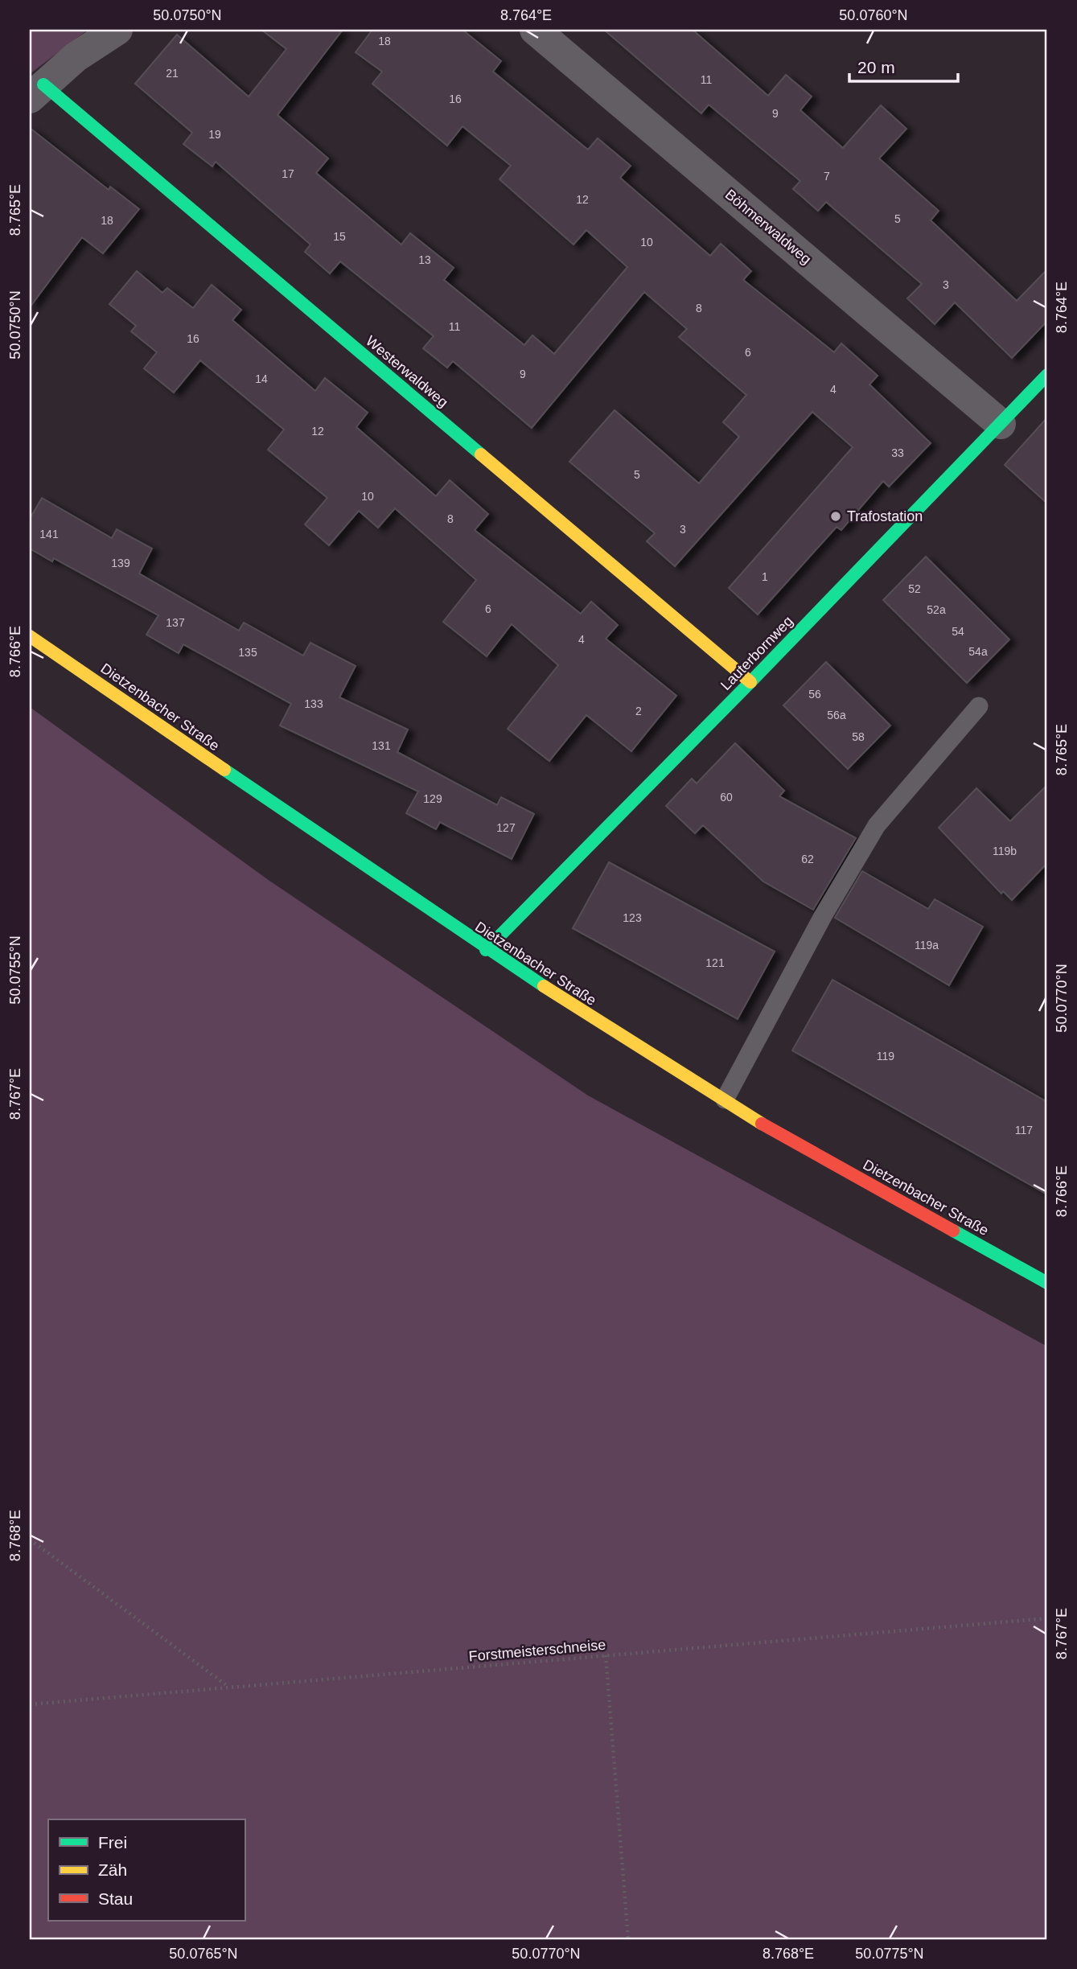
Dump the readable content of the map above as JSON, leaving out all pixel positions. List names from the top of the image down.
{
  "streets": {
    "street": [
      "Böhmerwaldweg",
      "Westerwaldweg",
      "Lauterbornweg",
      "Dietzenbacher Straße"
    ],
    "path": ["Forstmeisterschneise"]
  },
  "crossings": [
    ["Böhmerwaldweg", "Lauterbornweg"],
    ["Westerwaldweg", "Lauterbornweg"],
    ["Lauterbornweg", "Dietzenbacher Straße"]
  ],
  "places": ["Trafostation"],
  "house_numbers": [
    "18",
    "21",
    "11",
    "16",
    "9",
    "19",
    "17",
    "7",
    "12",
    "5",
    "18",
    "15",
    "10",
    "13",
    "3",
    "8",
    "11",
    "16",
    "6",
    "9",
    "14",
    "4",
    "12",
    "33",
    "5",
    "10",
    "8",
    "3",
    "141",
    "139",
    "1",
    "52",
    "6",
    "52a",
    "137",
    "54",
    "4",
    "54a",
    "135",
    "56",
    "133",
    "2",
    "56a",
    "58",
    "131",
    "60",
    "129",
    "127",
    "119b",
    "62",
    "123",
    "119a",
    "121",
    "119",
    "117"
  ],
  "legend": ["Frei", "Zäh", "Stau"],
  "scale_bar": "20 m",
  "coordinates": [
    "50.0750°N",
    "8.764°E",
    "50.0760°N",
    "8.765°E",
    "8.766°E",
    "50.0755°N",
    "50.0770°N",
    "8.767°E",
    "8.768°E",
    "50.0765°N",
    "50.0775°N"
  ]
}
